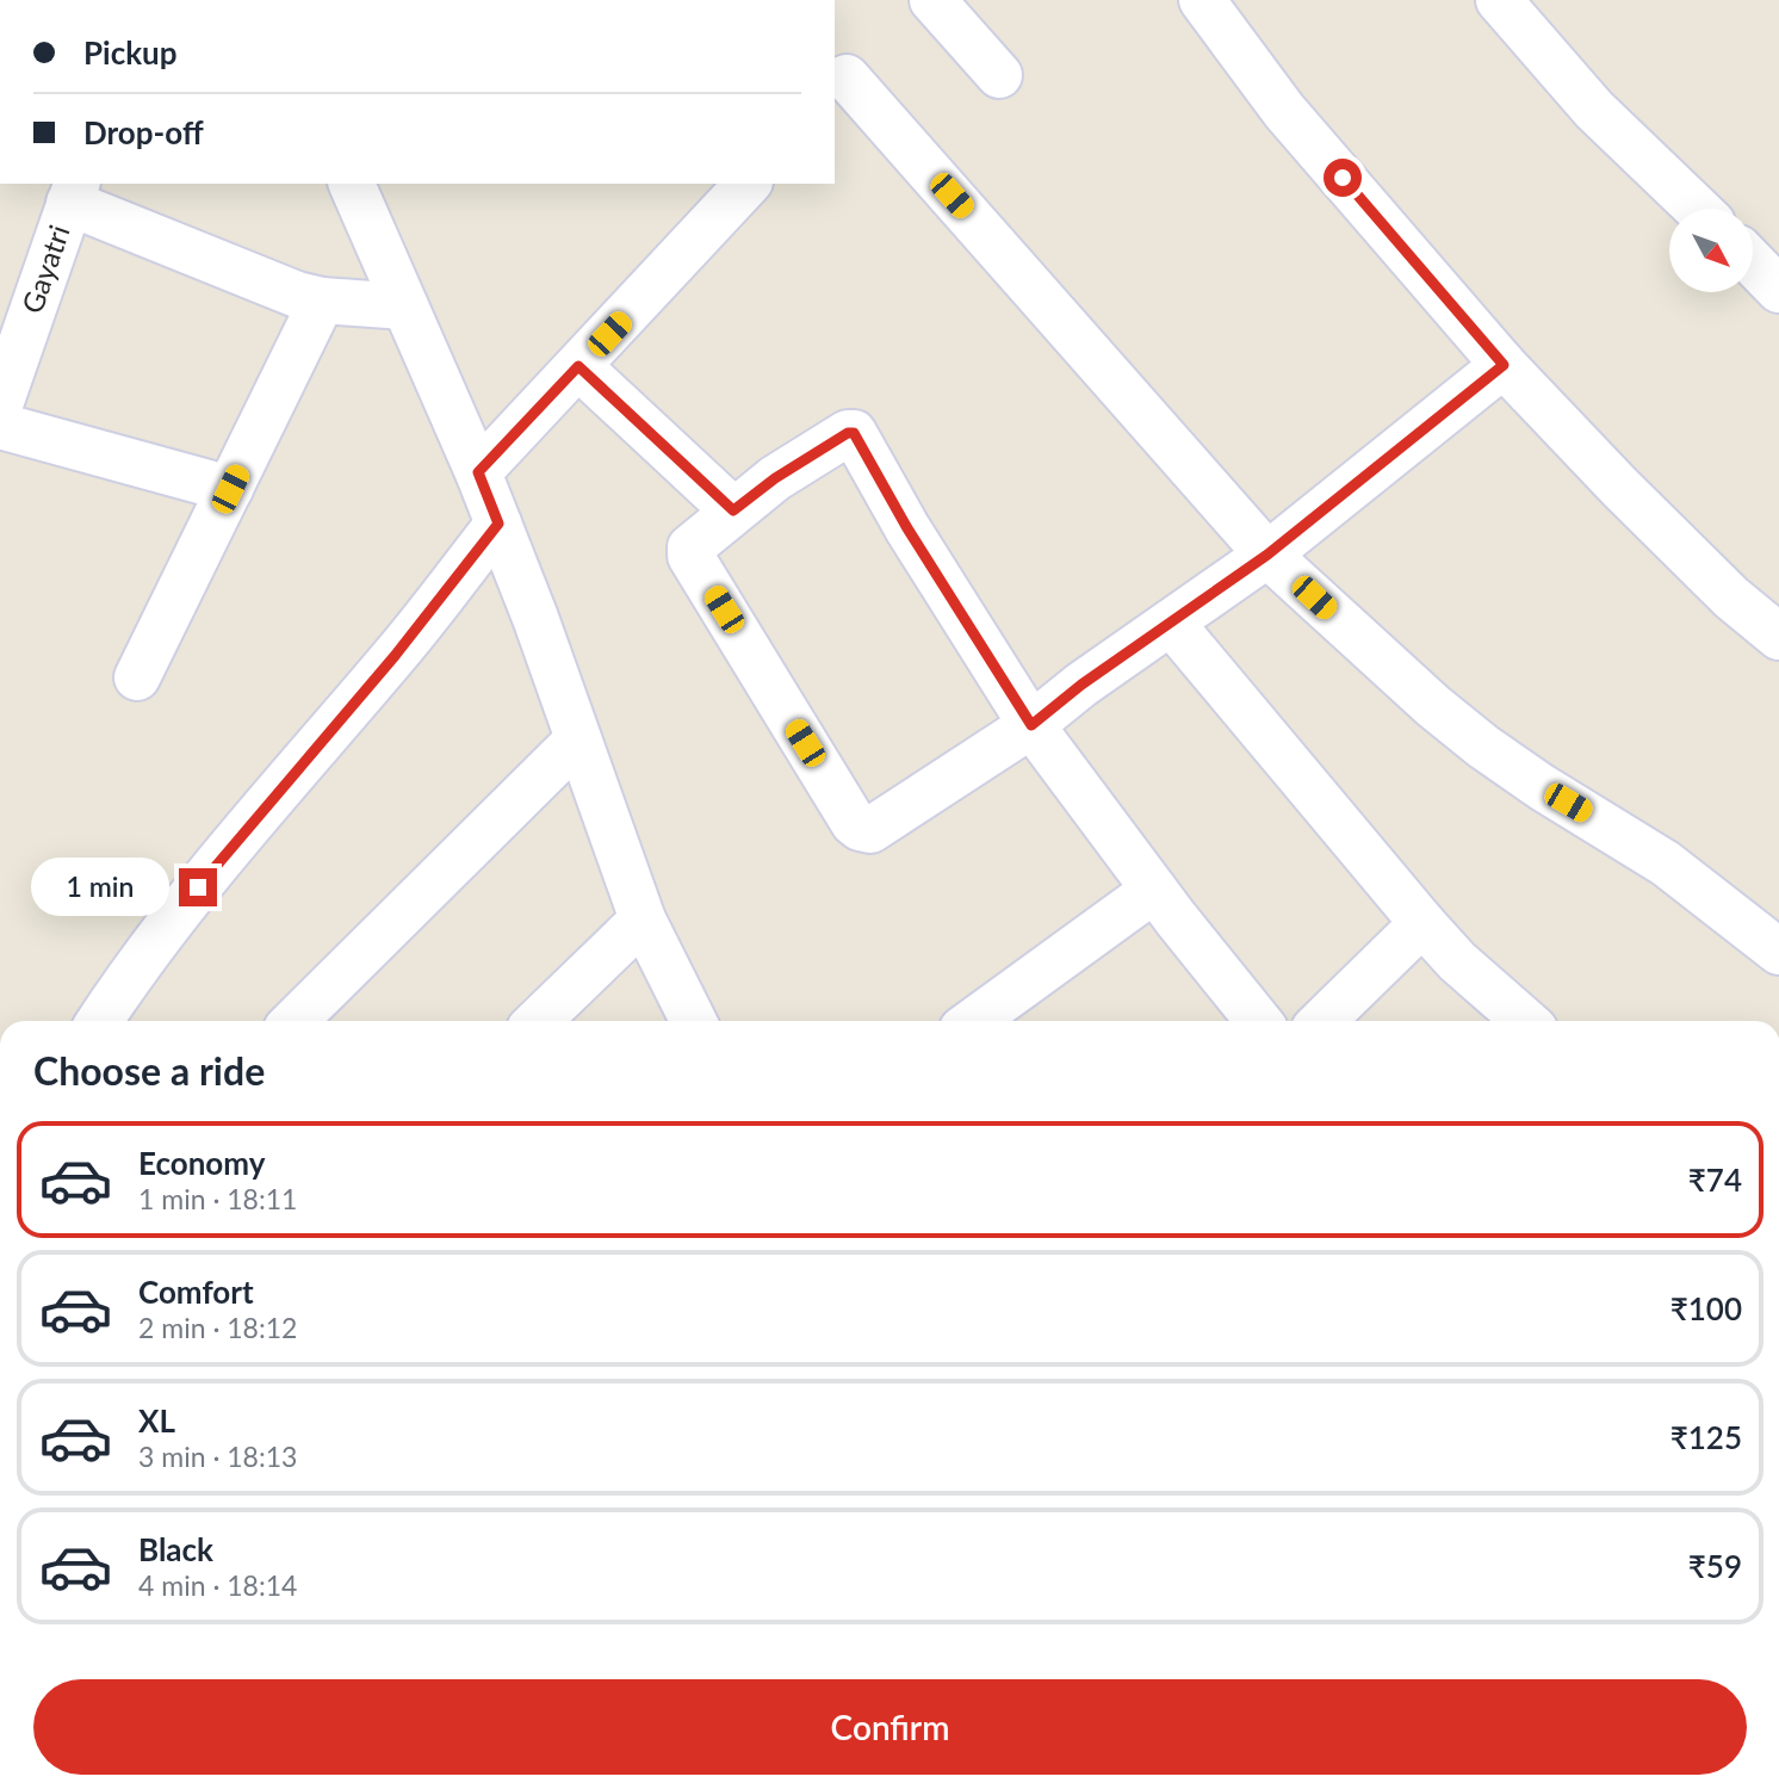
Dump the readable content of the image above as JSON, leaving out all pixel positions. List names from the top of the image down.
{
  "streets": {
    "street": ["Gayatri"]
  },
  "north": "bottom right",
  "page": {
    "banner": ["Pickup", "Drop-off"],
    "bubble": "1 min",
    "heading": "Choose a ride",
    "list": [
      {
        "name": "Economy",
        "note": "1 min · 18:11",
        "value": "₹74"
      },
      {
        "name": "Comfort",
        "note": "2 min · 18:12",
        "value": "₹100"
      },
      {
        "name": "XL",
        "note": "3 min · 18:13",
        "value": "₹125"
      },
      {
        "name": "Black",
        "note": "4 min · 18:14",
        "value": "₹59"
      }
    ],
    "buttons": "Confirm"
  }
}
